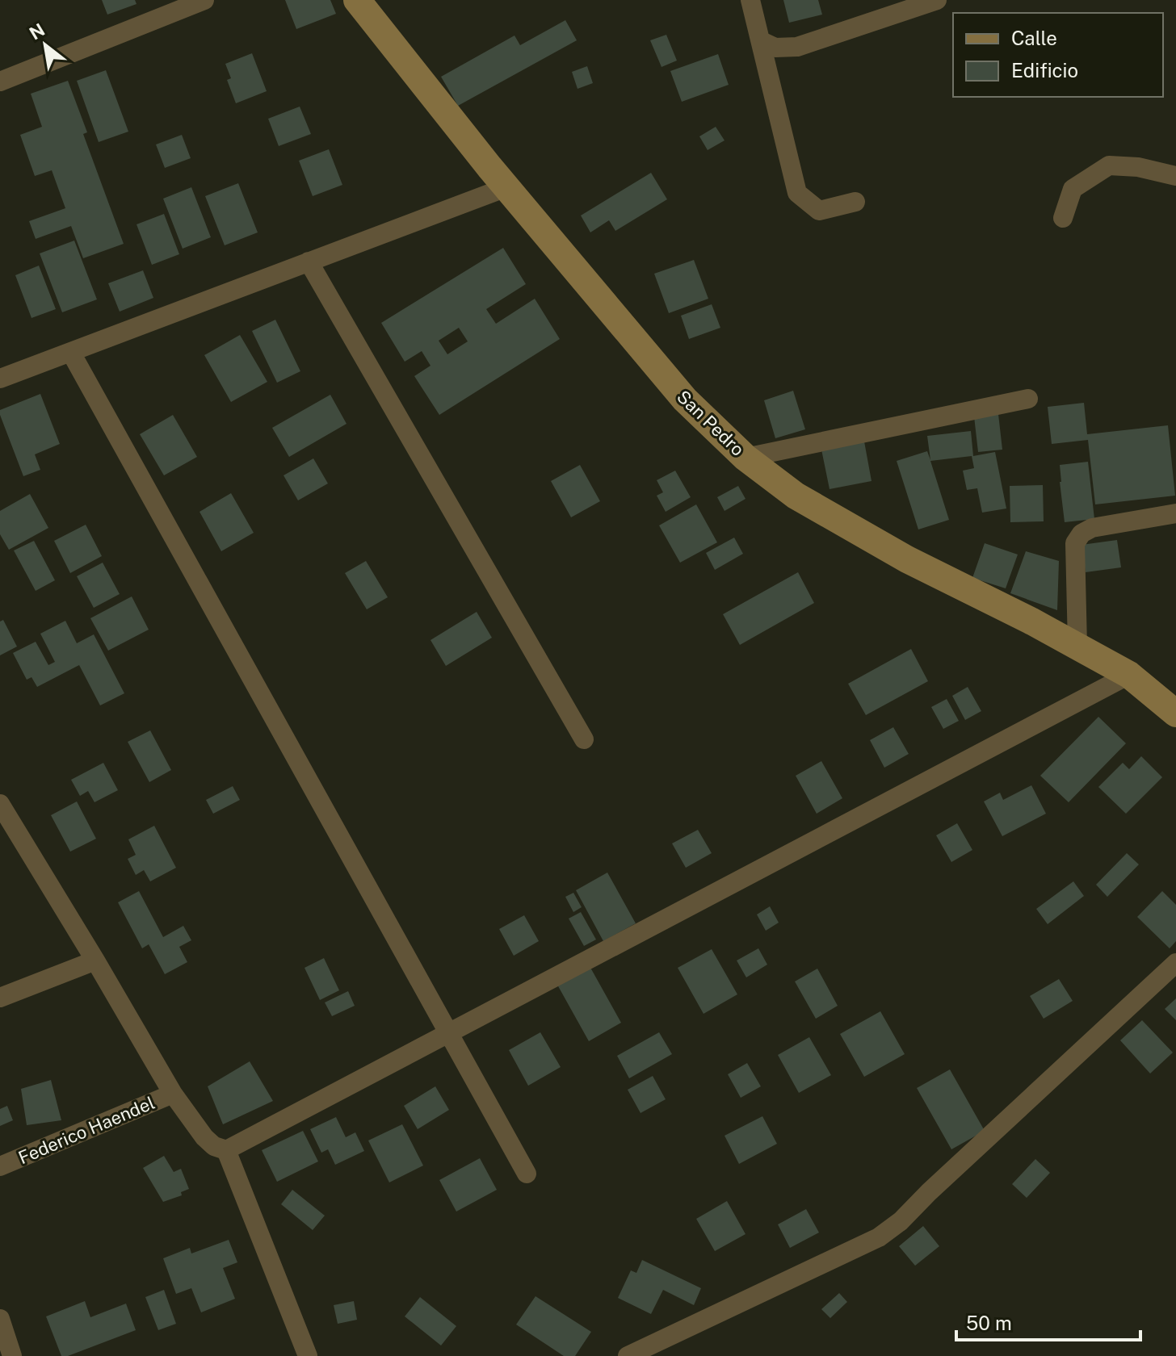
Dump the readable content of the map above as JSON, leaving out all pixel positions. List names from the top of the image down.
{
  "streets": {
    "main road": ["San Pedro"],
    "street": ["Federico Haendel"]
  },
  "legend": ["Calle", "Edificio"],
  "scale_bar": "50 m",
  "north": "top left"
}
